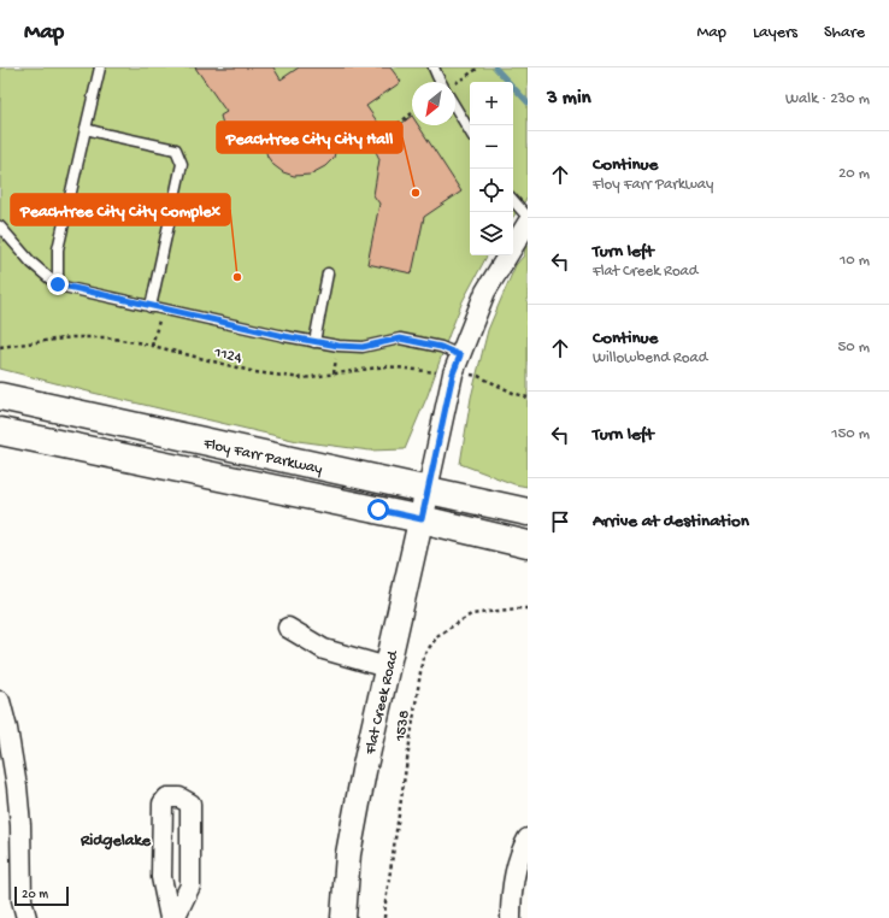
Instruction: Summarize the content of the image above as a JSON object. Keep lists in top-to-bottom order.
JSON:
{
  "streets": {
    "main road": ["Floy Farr Parkway"],
    "street": ["Flat Creek Road"],
    "path": ["1124", "1538"]
  },
  "crossings": [
    ["Floy Farr Parkway", "Flat Creek Road"]
  ],
  "districts": ["Ridgelake"],
  "places": ["Peachtree City City Hall", "Peachtree City City Complex"],
  "scale_bar": "20 m",
  "north": "bottom left",
  "page": {
    "header": "Map",
    "nav": ["Map", "Layers", "Share"],
    "heading": ["3 min", "Walk · 230 m"],
    "map_buttons": ["+", "−"],
    "list": [
      ["Continue", "Floy Farr Parkway", "20 m"],
      ["Turn left", "Flat Creek Road", "10 m"],
      ["Continue", "Willowbend Road", "50 m"],
      ["Turn left", "150 m"],
      "Arrive at destination"
    ],
    "scale": "20 m"
  }
}
